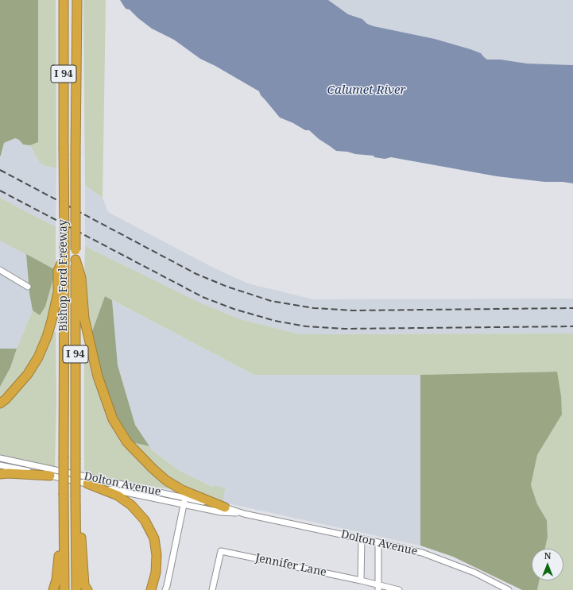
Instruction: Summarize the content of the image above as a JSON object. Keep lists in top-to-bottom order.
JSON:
{
  "streets": {
    "highway": ["I 94", "Bishop Ford Freeway"],
    "street": ["Dolton Avenue", "Jennifer Lane"]
  },
  "water": ["Calumet River"],
  "north": "top"
}
